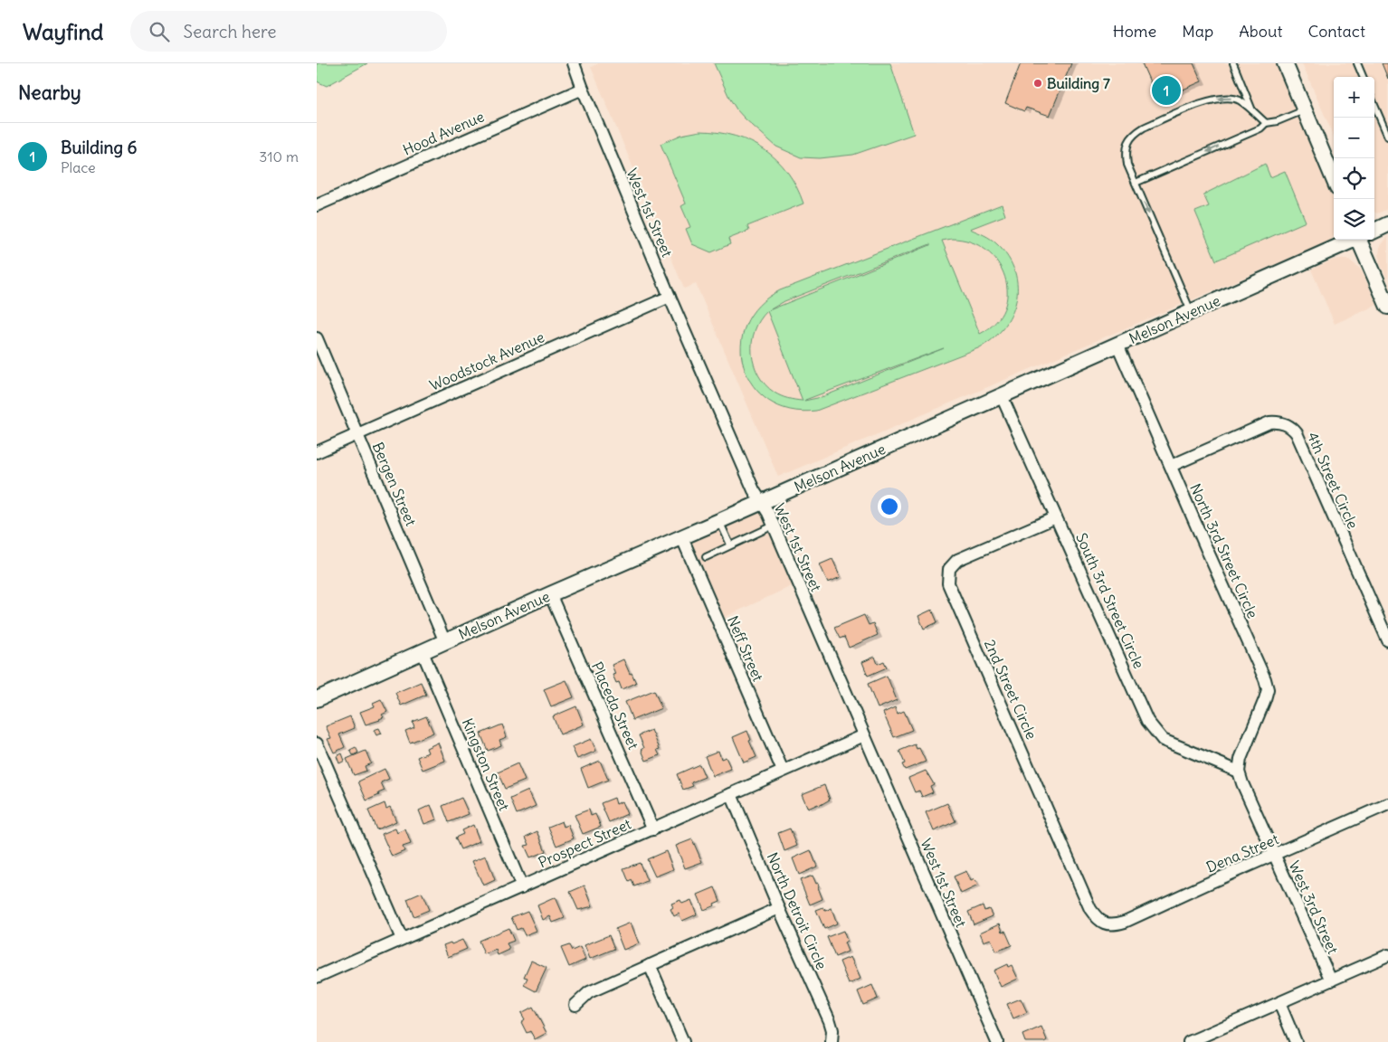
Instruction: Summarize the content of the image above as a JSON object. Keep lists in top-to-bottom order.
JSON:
{
  "streets": {
    "street": [
      "Hood Avenue",
      "West 1st Street",
      "Melson Avenue",
      "Woodstock Avenue",
      "4th Street Circle",
      "Bergen Street",
      "North 3rd Street Circle",
      "South 3rd Street Circle",
      "Neff Street",
      "2nd Street Circle",
      "Placeda Street",
      "Kingston Street",
      "Prospect Street",
      "Dena Street",
      "West 3rd Street",
      "North Detroit Circle"
    ]
  },
  "crossings": [
    ["Hood Avenue", "West 1st Street"],
    ["West 1st Street", "Melson Avenue"],
    ["West 1st Street", "Woodstock Avenue"],
    ["West 1st Street", "Prospect Street"],
    ["Melson Avenue", "Bergen Street"],
    ["Melson Avenue", "North 3rd Street Circle"],
    ["Melson Avenue", "South 3rd Street Circle"],
    ["Melson Avenue", "Neff Street"],
    ["Melson Avenue", "Placeda Street"],
    ["Melson Avenue", "Kingston Street"],
    ["Woodstock Avenue", "Bergen Street"],
    ["4th Street Circle", "North 3rd Street Circle"],
    ["North 3rd Street Circle", "South 3rd Street Circle"],
    ["North 3rd Street Circle", "West 3rd Street"],
    ["South 3rd Street Circle", "2nd Street Circle"],
    ["South 3rd Street Circle", "West 3rd Street"],
    ["Neff Street", "Prospect Street"],
    ["2nd Street Circle", "Dena Street"],
    ["Placeda Street", "Prospect Street"],
    ["Kingston Street", "Prospect Street"],
    ["Prospect Street", "North Detroit Circle"],
    ["Dena Street", "West 3rd Street"]
  ],
  "places": ["Building 7"],
  "page": {
    "header": "Wayfind",
    "search": "Search here",
    "nav": [
      "Home",
      "Map",
      "About",
      "Contact"
    ],
    "heading": "Nearby",
    "pins": "1",
    "map_buttons": ["+", "−"],
    "list": [
      {
        "mark": "1",
        "name": "Building 6",
        "note": "Place",
        "value": "310 m"
      }
    ]
  }
}
